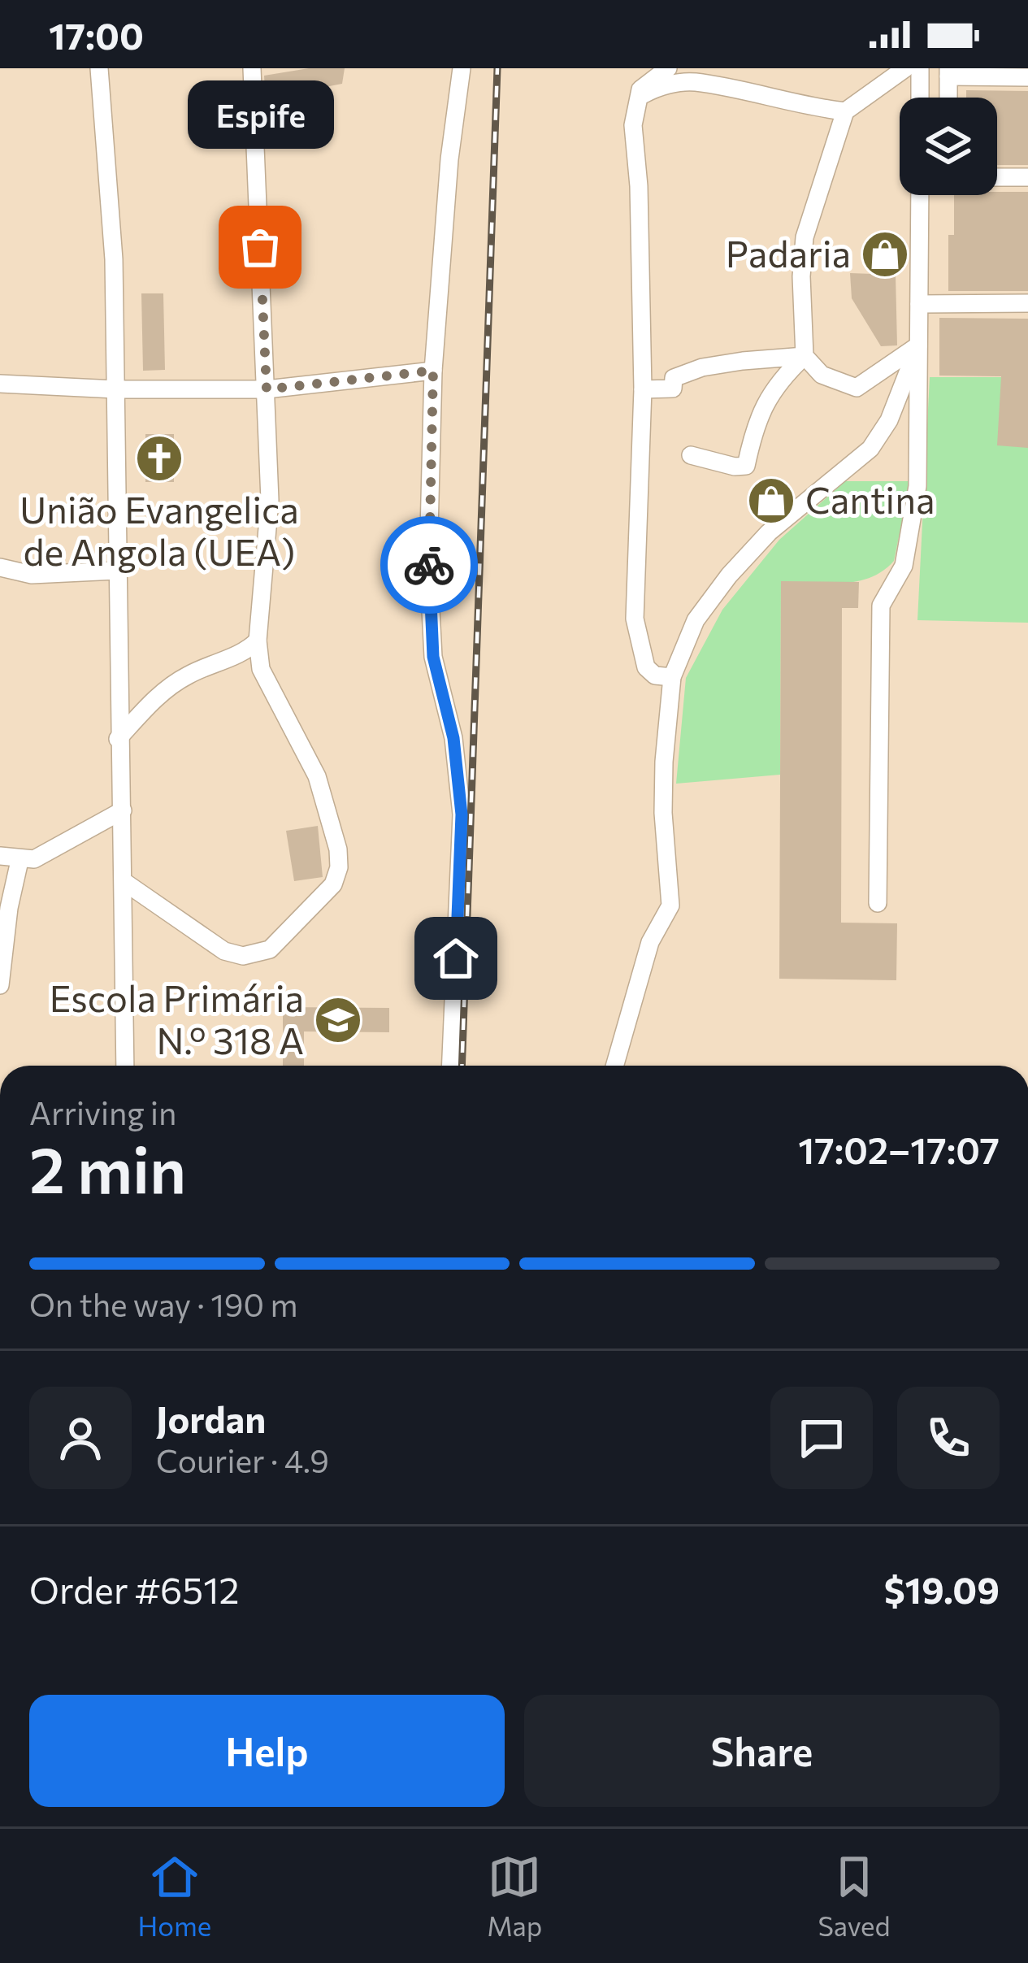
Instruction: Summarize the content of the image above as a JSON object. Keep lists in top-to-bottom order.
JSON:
{
  "places": {
    "other": ["Espife"],
    "shop": ["Padaria", "Cantina"],
    "church": ["União Evangelica de Angola (UEA)"],
    "school or university": ["Escola Primária N.º 318 A"]
  },
  "page": {
    "status": "17:00",
    "bubble": "Espife",
    "heading": ["2 min", "Arriving in", "17:02–17:07"],
    "panel": [
      "Jordan",
      "Courier · 4.9",
      "Order #6512",
      "$19.09"
    ],
    "bar": "On the way · 190 m",
    "buttons": ["Help", "Share"],
    "tabs": ["Home", "Map", "Saved"]
  }
}
